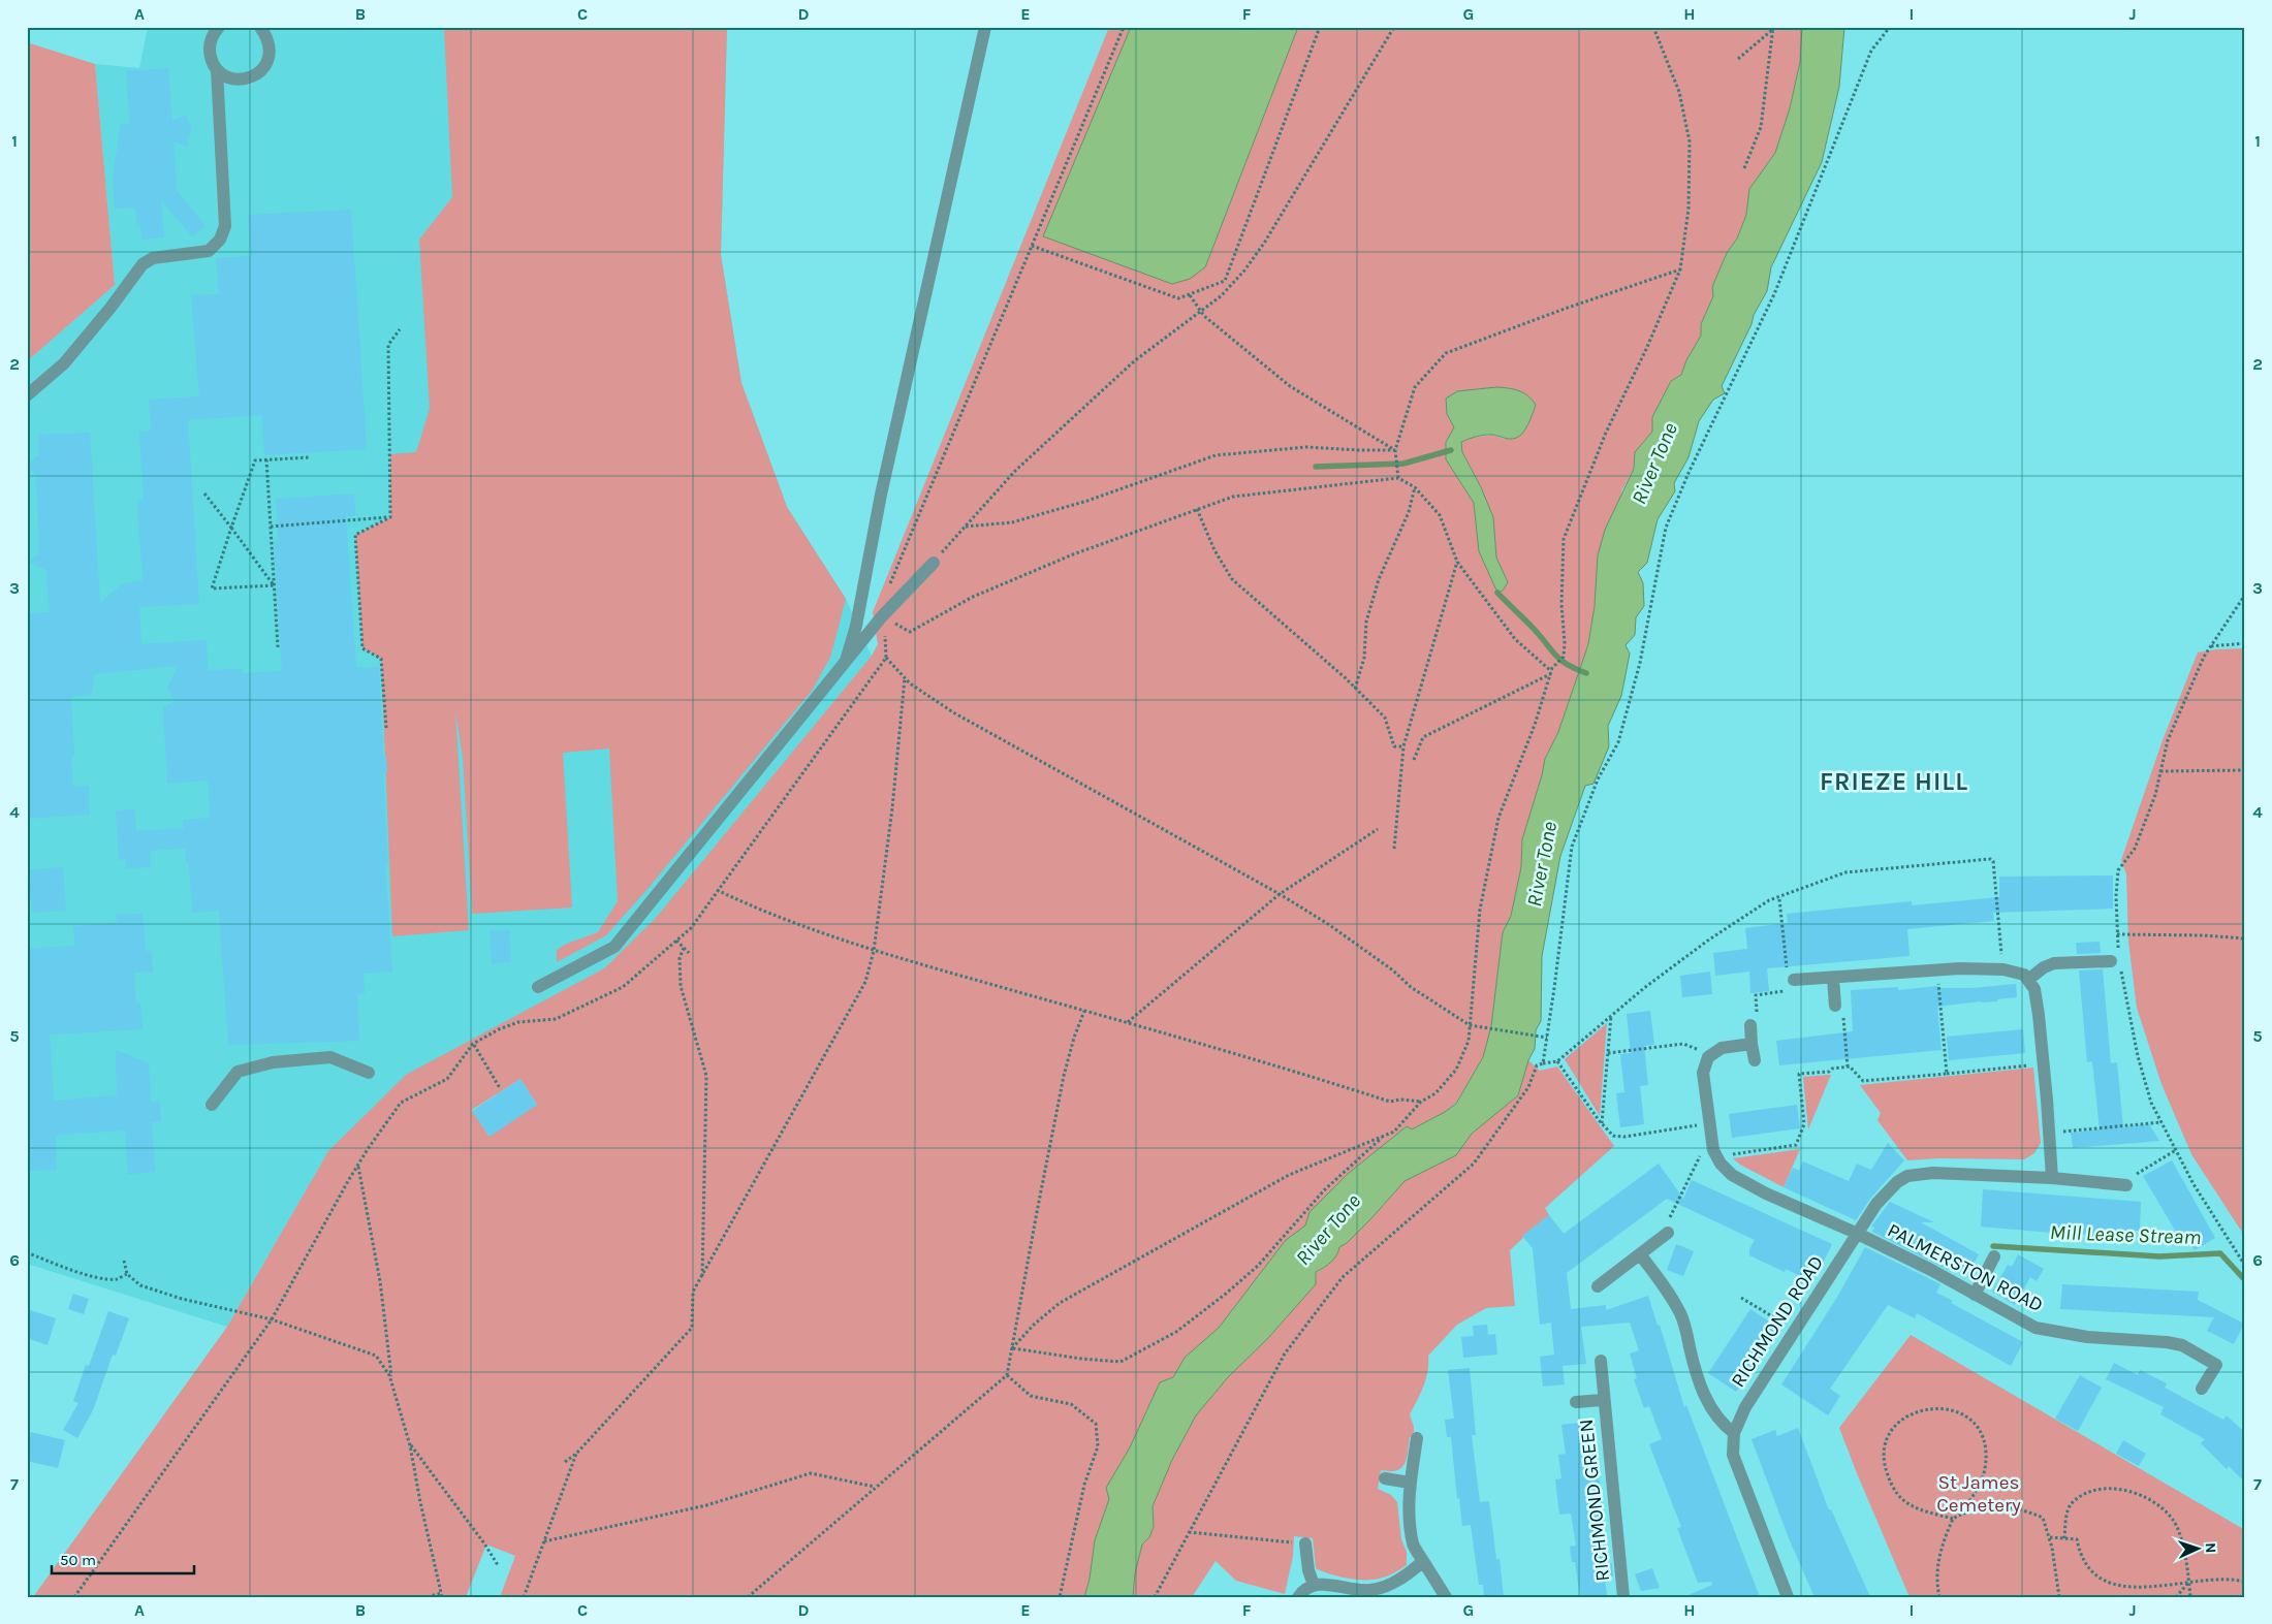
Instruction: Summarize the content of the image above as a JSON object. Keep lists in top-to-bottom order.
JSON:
{
  "streets": {
    "street": ["PALMERSTON ROAD", "RICHMOND ROAD", "RICHMOND GREEN"]
  },
  "crossings": [
    ["PALMERSTON ROAD", "RICHMOND ROAD"]
  ],
  "districts": ["FRIEZE HILL"],
  "water": ["River Tone", "Mill Lease Stream"],
  "parks": ["St James Cemetery"],
  "scale_bar": "50 m",
  "north": "right",
  "grid": {
    "columns": [
      "A",
      "B",
      "C",
      "D",
      "E",
      "F",
      "G",
      "H",
      "I",
      "J"
    ],
    "rows": [
      "1",
      "2",
      "3",
      "4",
      "5",
      "6",
      "7"
    ]
  }
}
